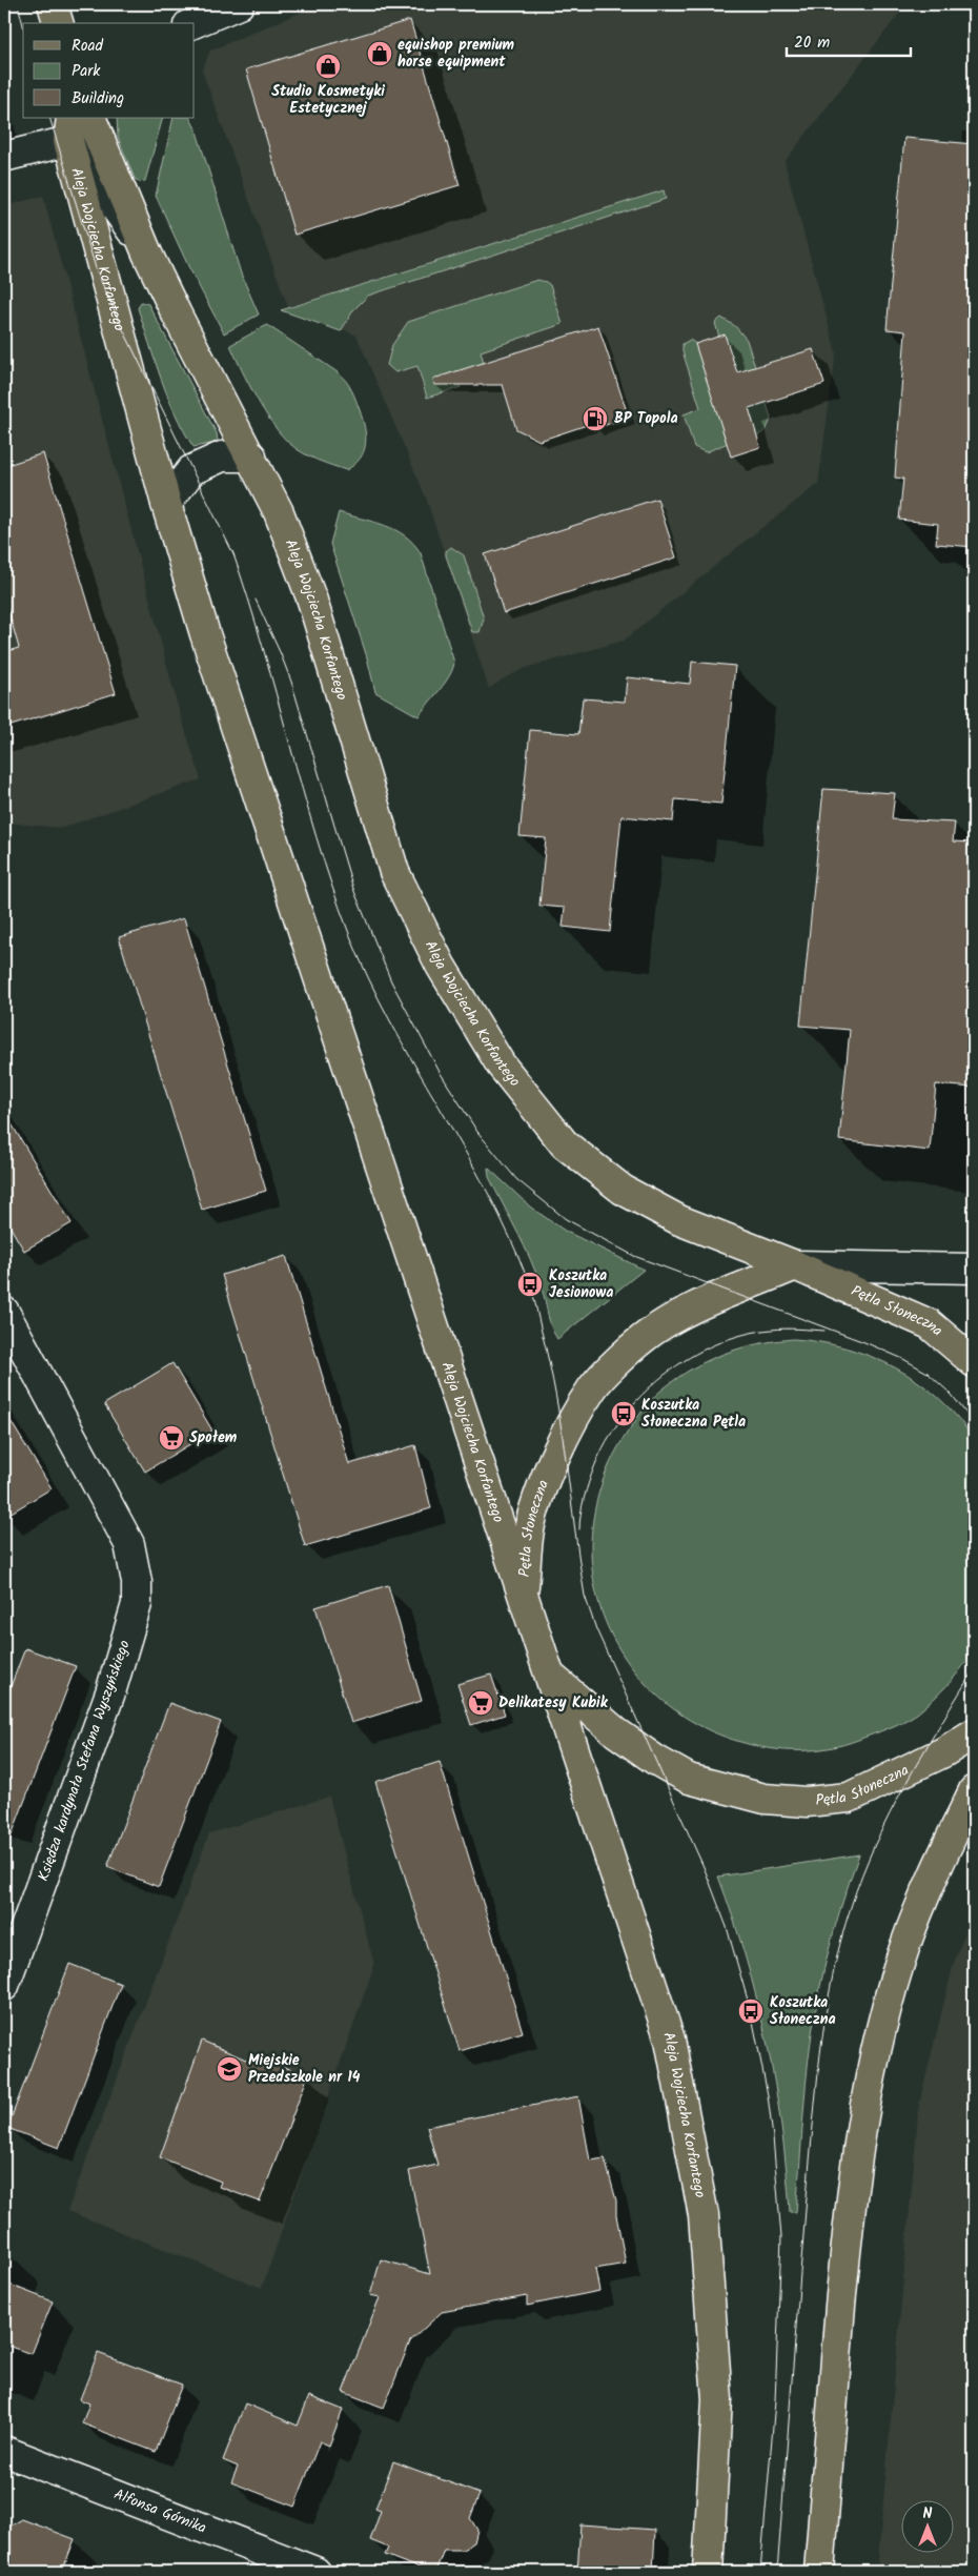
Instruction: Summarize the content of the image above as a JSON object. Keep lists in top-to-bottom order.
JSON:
{
  "streets": {
    "main road": ["Aleja Wojciecha Korfantego", "Pętla Słoneczna"],
    "street": ["Księdza kardynała Stefana Wyszyńskiego", "Alfonsa Górnika"]
  },
  "crossings": [
    ["Aleja Wojciecha Korfantego", "Pętla Słoneczna"]
  ],
  "places": {
    "shop": ["equishop premium horse equipment", "Studio Kosmetyki Estetycznej"],
    "fuel station": ["BP Topola"],
    "bus stop": ["Koszutka Jesionowa", "Koszutka Słoneczna Pętla", "Koszutka Słoneczna"],
    "supermarket": ["Społem", "Delikatesy Kubik"],
    "school or university": ["Miejskie Przedszkole nr 14"]
  },
  "legend": ["Road", "Park", "Building"],
  "scale_bar": "20 m",
  "north": "top"
}
